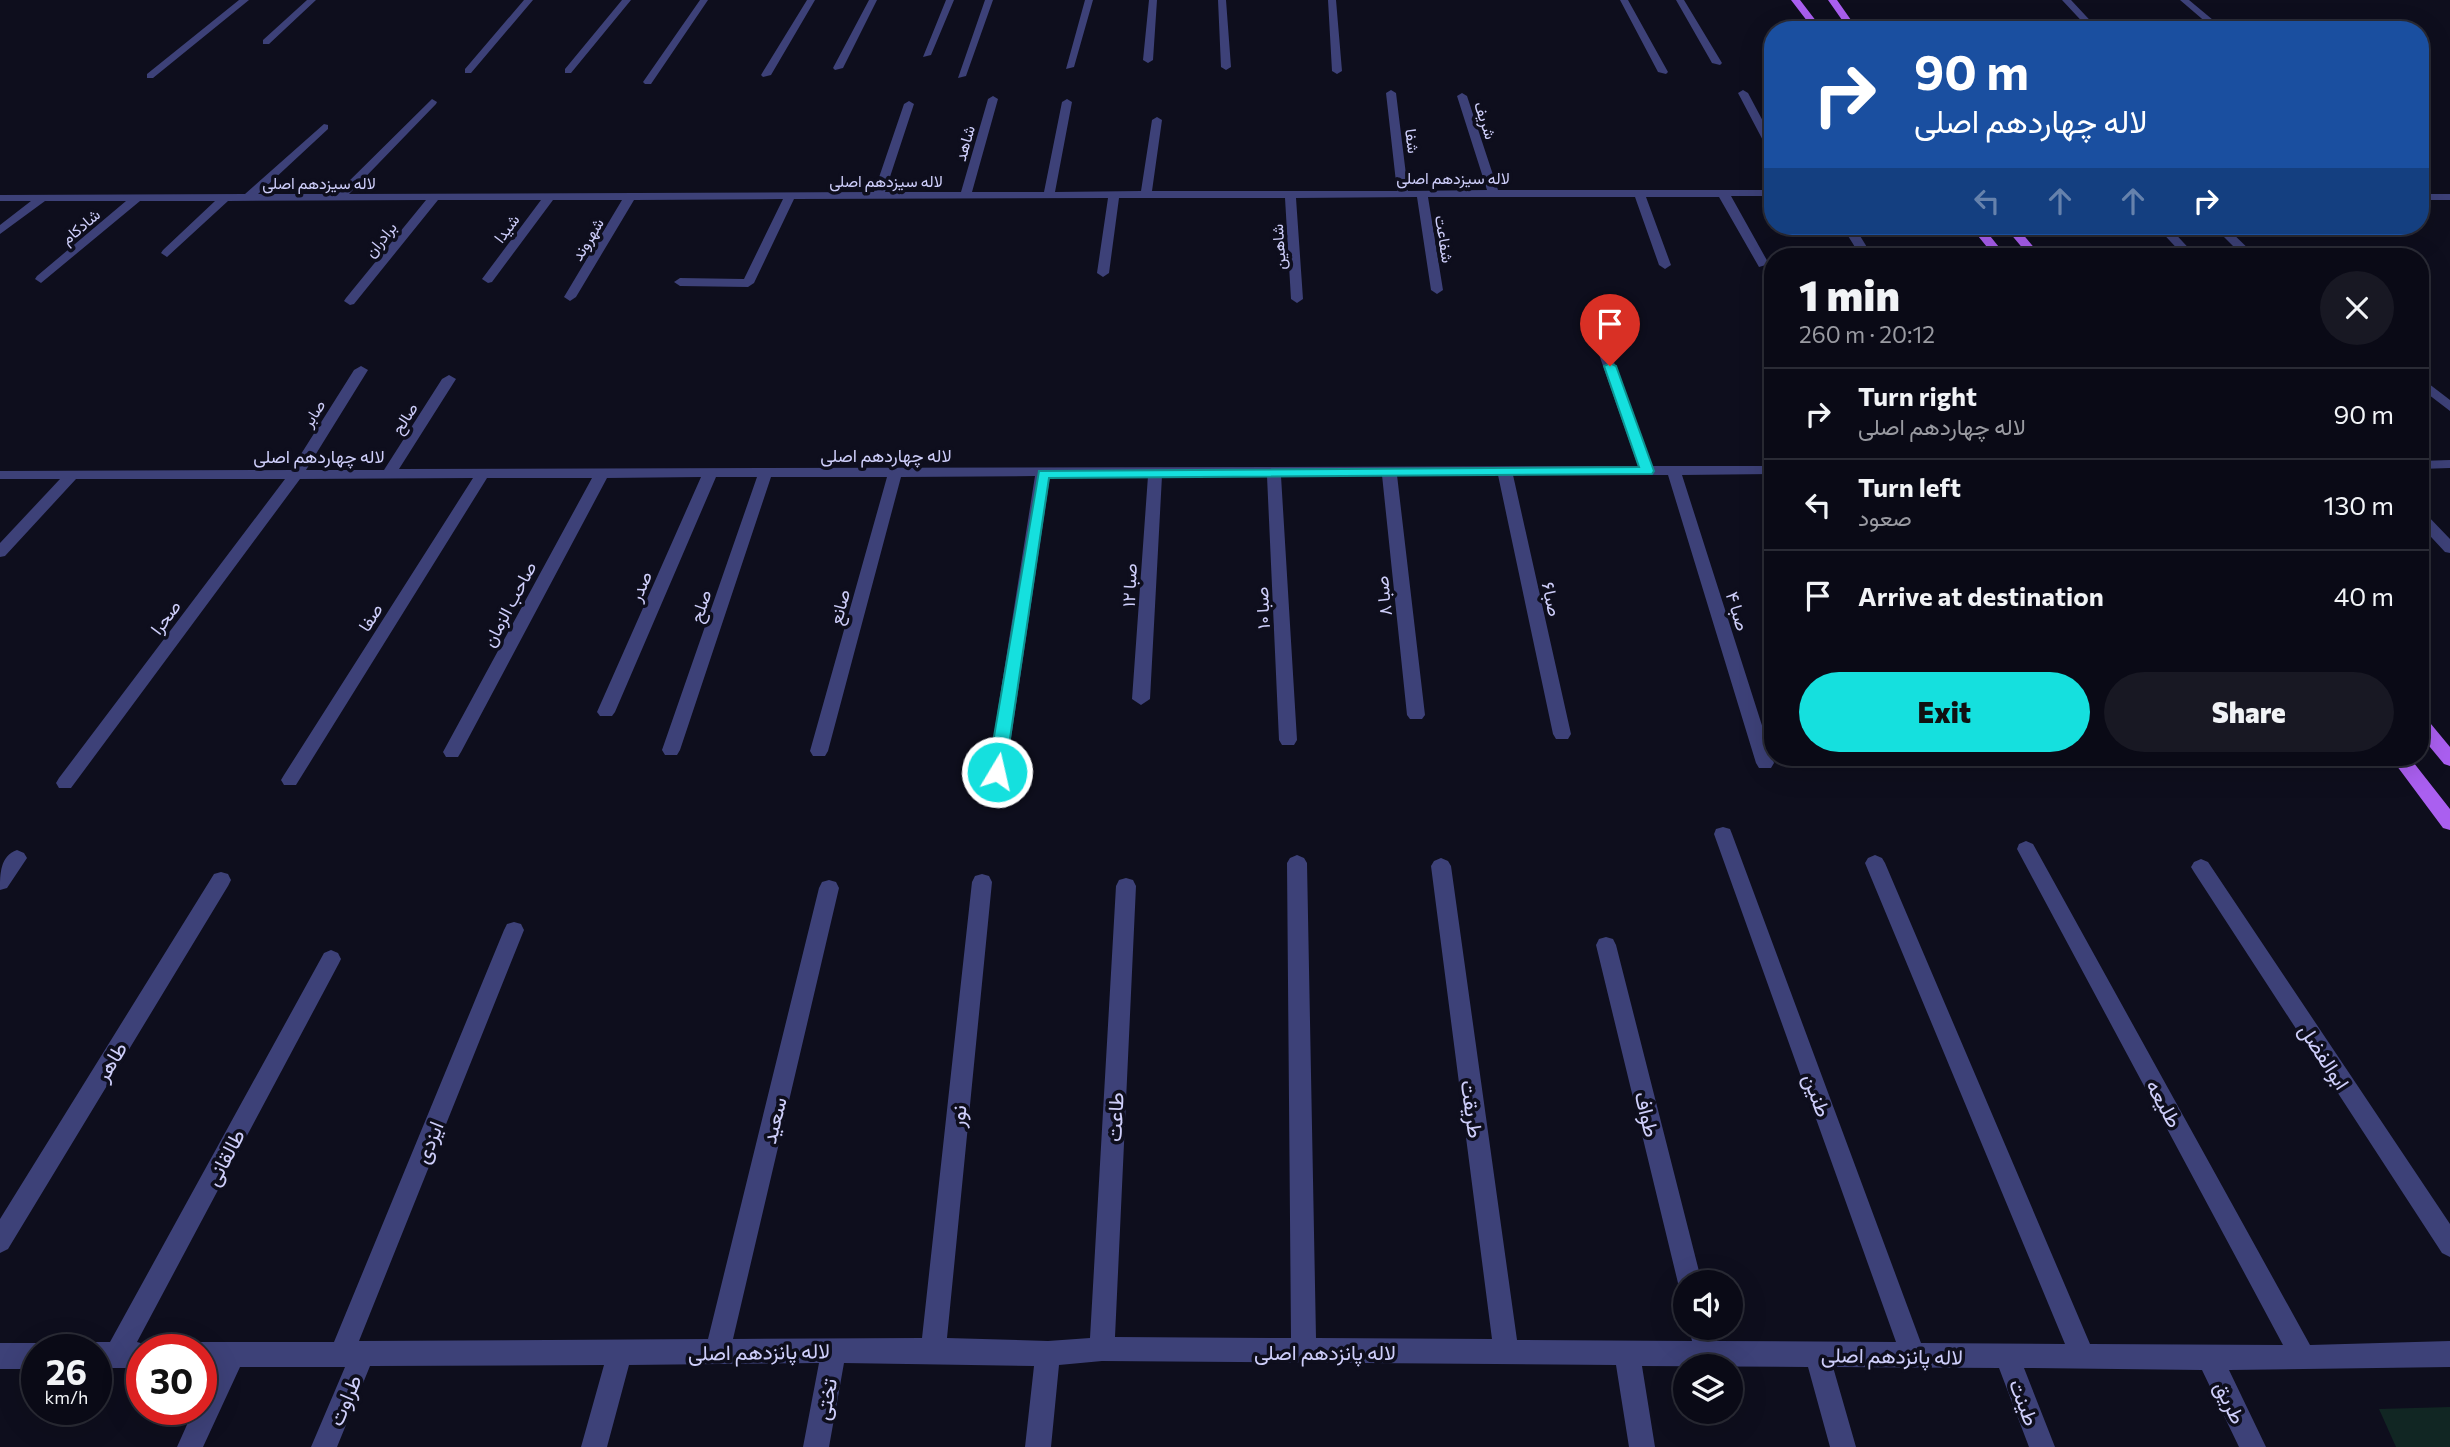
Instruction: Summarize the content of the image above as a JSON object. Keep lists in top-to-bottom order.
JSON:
{
  "streets": {
    "street": [
      "شریف",
      "شفا",
      "شاهد",
      "لاله سیزدهم اصلی",
      "شادکام",
      "شیدا",
      "برادران",
      "شهروند",
      "شفاعت",
      "شاهین",
      "صابر",
      "صالح",
      "لاله چهاردهم اصلی",
      "صبا ۱۲",
      "صدر",
      "صبا ۸",
      "صبا۶",
      "صاحب الزمان",
      "صلح",
      "صانع",
      "صبا ۱۰",
      "صبا ۴",
      "صحرا",
      "صفا",
      "ابوالفضل",
      "طاهر",
      "طنین",
      "طلیعه",
      "طریقت",
      "طواف",
      "نور",
      "طاعت",
      "سعید",
      "ایزدی",
      "طالقانی",
      "لاله پانزدهم اصلی",
      "تختی",
      "طراوت",
      "طینت",
      "طریق"
    ]
  },
  "crossings": [
    ["شریف", "لاله سیزدهم اصلی"],
    ["شفا", "لاله سیزدهم اصلی"],
    ["شاهد", "لاله سیزدهم اصلی"],
    ["لاله سیزدهم اصلی", "شادکام"],
    ["لاله سیزدهم اصلی", "شیدا"],
    ["لاله سیزدهم اصلی", "برادران"],
    ["لاله سیزدهم اصلی", "شهروند"],
    ["لاله سیزدهم اصلی", "شفاعت"],
    ["لاله سیزدهم اصلی", "شاهین"],
    ["صابر", "لاله چهاردهم اصلی"],
    ["صابر", "صحرا"],
    ["صالح", "لاله چهاردهم اصلی"],
    ["لاله چهاردهم اصلی", "صبا ۱۲"],
    ["لاله چهاردهم اصلی", "صدر"],
    ["لاله چهاردهم اصلی", "صبا ۸"],
    ["لاله چهاردهم اصلی", "صبا۶"],
    ["لاله چهاردهم اصلی", "صاحب الزمان"],
    ["لاله چهاردهم اصلی", "صلح"],
    ["لاله چهاردهم اصلی", "صانع"],
    ["لاله چهاردهم اصلی", "صبا ۱۰"],
    ["لاله چهاردهم اصلی", "صبا ۴"],
    ["لاله چهاردهم اصلی", "صحرا"],
    ["لاله چهاردهم اصلی", "صفا"],
    ["طنین", "لاله پانزدهم اصلی"],
    ["طلیعه", "لاله پانزدهم اصلی"],
    ["طریقت", "لاله پانزدهم اصلی"],
    ["نور", "لاله پانزدهم اصلی"],
    ["طاعت", "لاله پانزدهم اصلی"],
    ["سعید", "لاله پانزدهم اصلی"],
    ["ایزدی", "لاله پانزدهم اصلی"],
    ["ایزدی", "طراوت"],
    ["لاله پانزدهم اصلی", "تختی"],
    ["لاله پانزدهم اصلی", "طراوت"],
    ["لاله پانزدهم اصلی", "طینت"],
    ["لاله پانزدهم اصلی", "طریق"]
  ],
  "page": {
    "turn": ["90 m", "لاله چهاردهم اصلی"],
    "heading": ["1 min", "260 m · 20:12"],
    "list": [
      {
        "name": "Turn right",
        "note": "لاله چهاردهم اصلی",
        "value": "90 m"
      },
      {
        "name": "Turn left",
        "note": "صعود",
        "value": "130 m"
      },
      {
        "name": "Arrive at destination",
        "value": "40 m"
      }
    ],
    "buttons": ["Exit", "Share"],
    "speed": "26 km/h",
    "limit": "30"
  }
}
